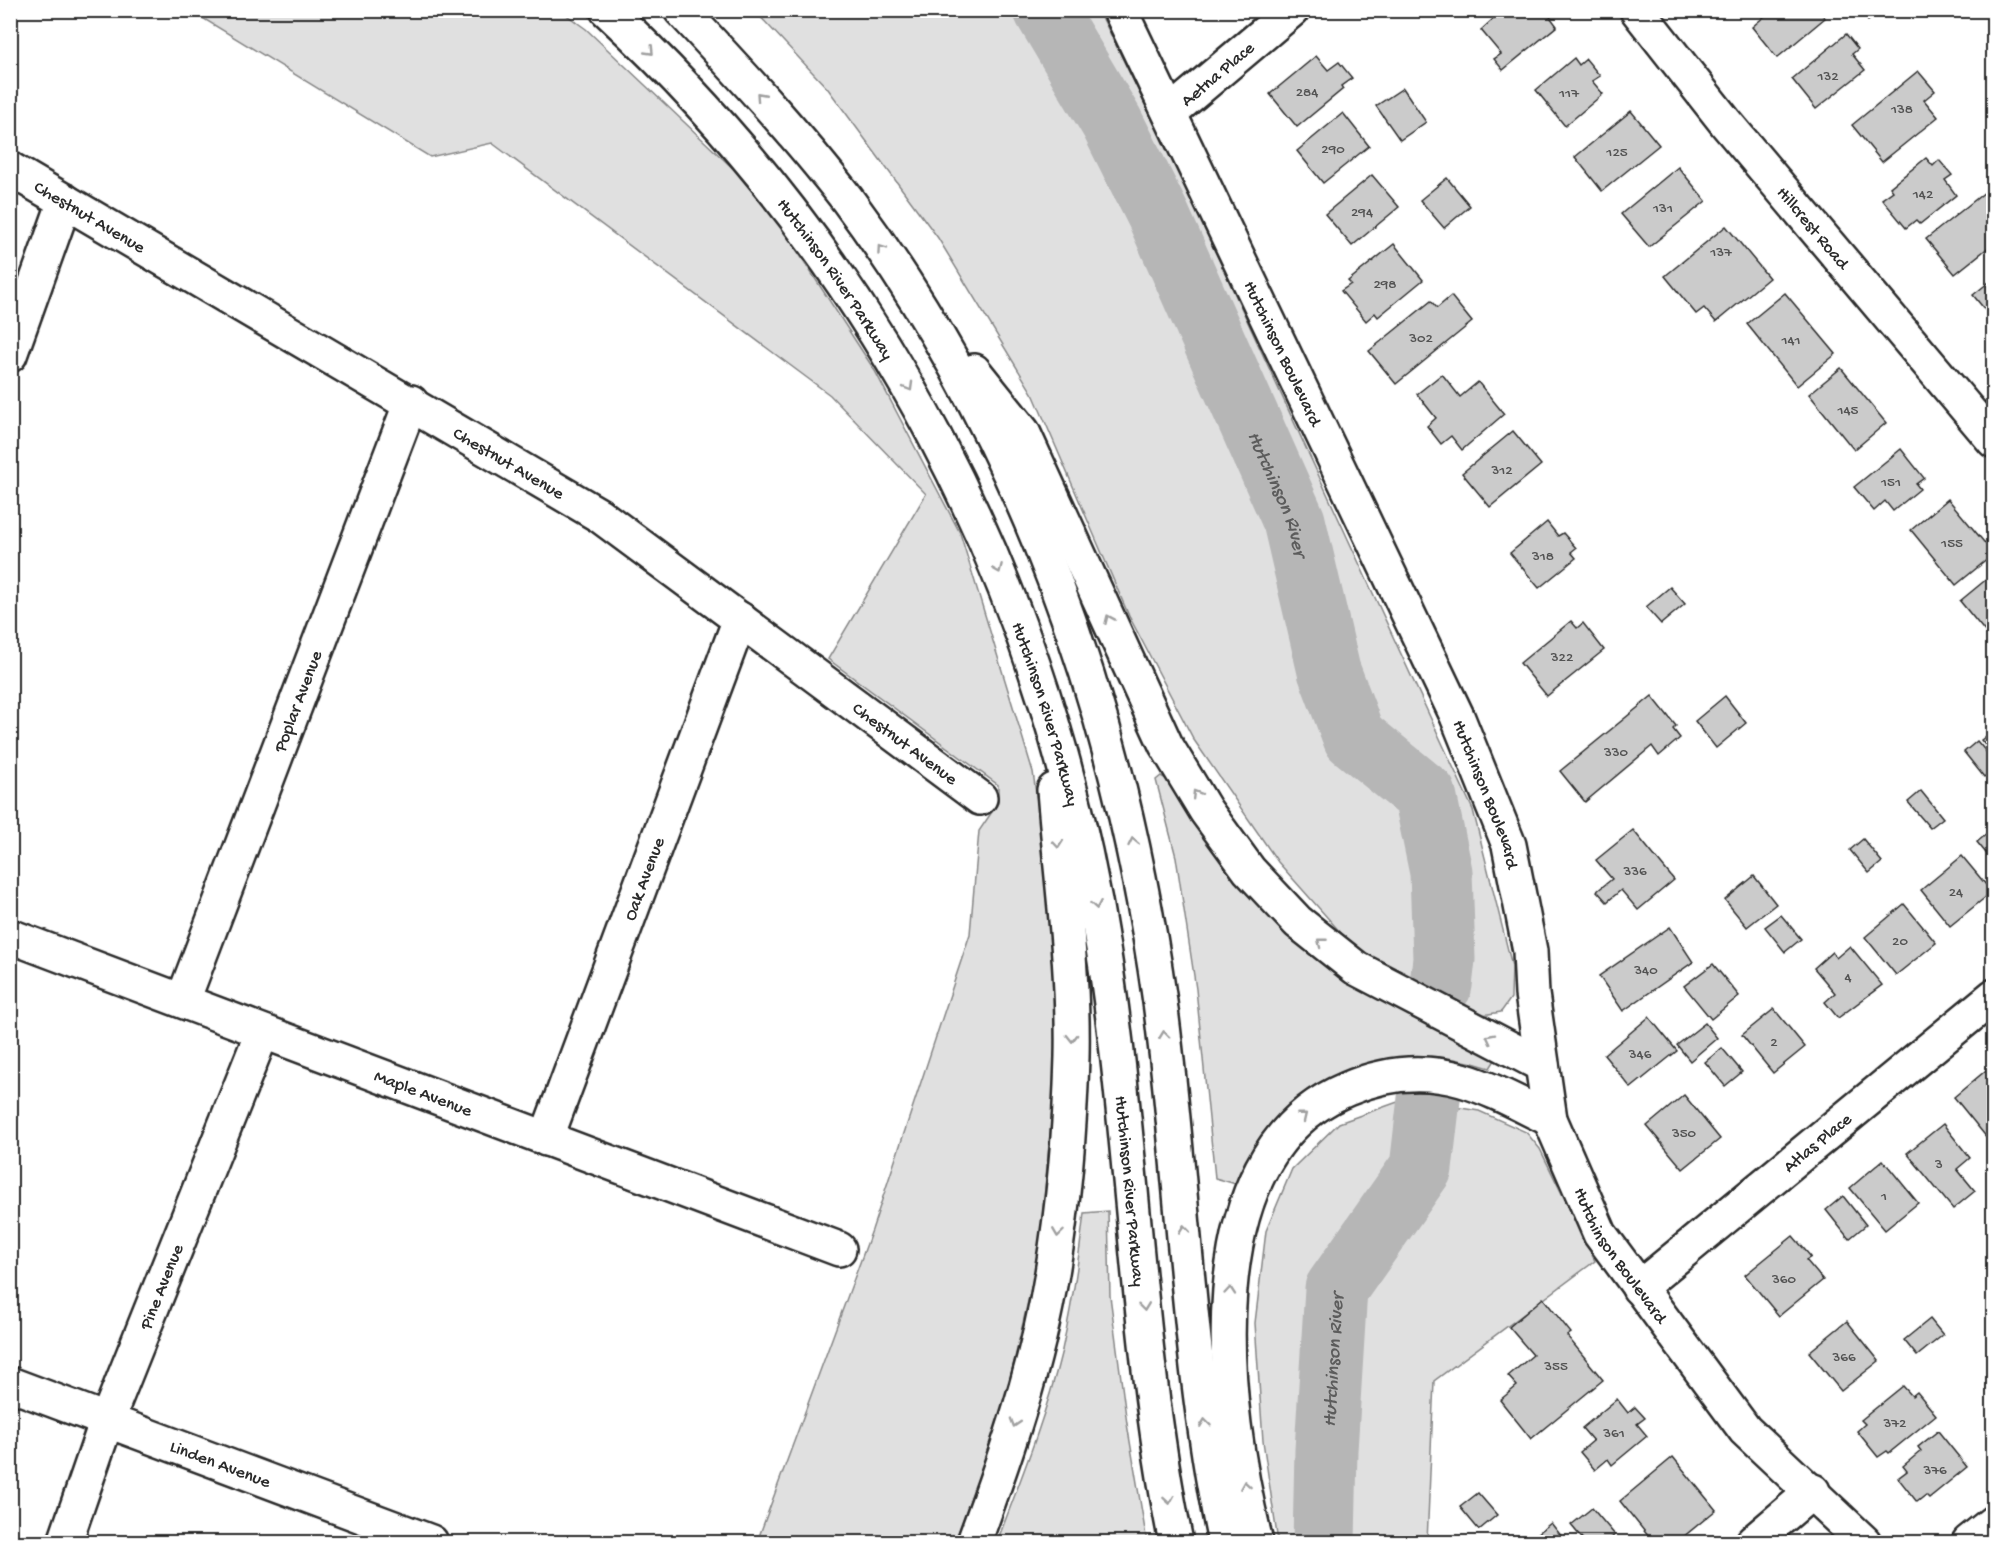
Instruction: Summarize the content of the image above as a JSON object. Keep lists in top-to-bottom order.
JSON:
{
  "streets": {
    "main road": [
      "Aetna Place",
      "Chestnut Avenue",
      "Hillcrest Road",
      "Hutchinson River Parkway",
      "Hutchinson Boulevard",
      "Poplar Avenue",
      "Oak Avenue",
      "Maple Avenue",
      "Atlas Place",
      "Pine Avenue",
      "Linden Avenue"
    ]
  },
  "crossings": [
    ["Aetna Place", "Hutchinson Boulevard"],
    ["Chestnut Avenue", "Poplar Avenue"],
    ["Chestnut Avenue", "Oak Avenue"],
    ["Hutchinson Boulevard", "Atlas Place"],
    ["Poplar Avenue", "Maple Avenue"],
    ["Oak Avenue", "Maple Avenue"],
    ["Maple Avenue", "Pine Avenue"],
    ["Pine Avenue", "Linden Avenue"]
  ],
  "water": ["Hutchinson River"],
  "house_numbers": [
    "132",
    "284",
    "117",
    "138",
    "290",
    "125",
    "142",
    "131",
    "294",
    "137",
    "298",
    "302",
    "141",
    "145",
    "312",
    "151",
    "155",
    "318",
    "322",
    "330",
    "336",
    "24",
    "20",
    "340",
    "4",
    "2",
    "346",
    "350",
    "3",
    "1",
    "360",
    "366",
    "355",
    "372",
    "361",
    "376"
  ]
}
